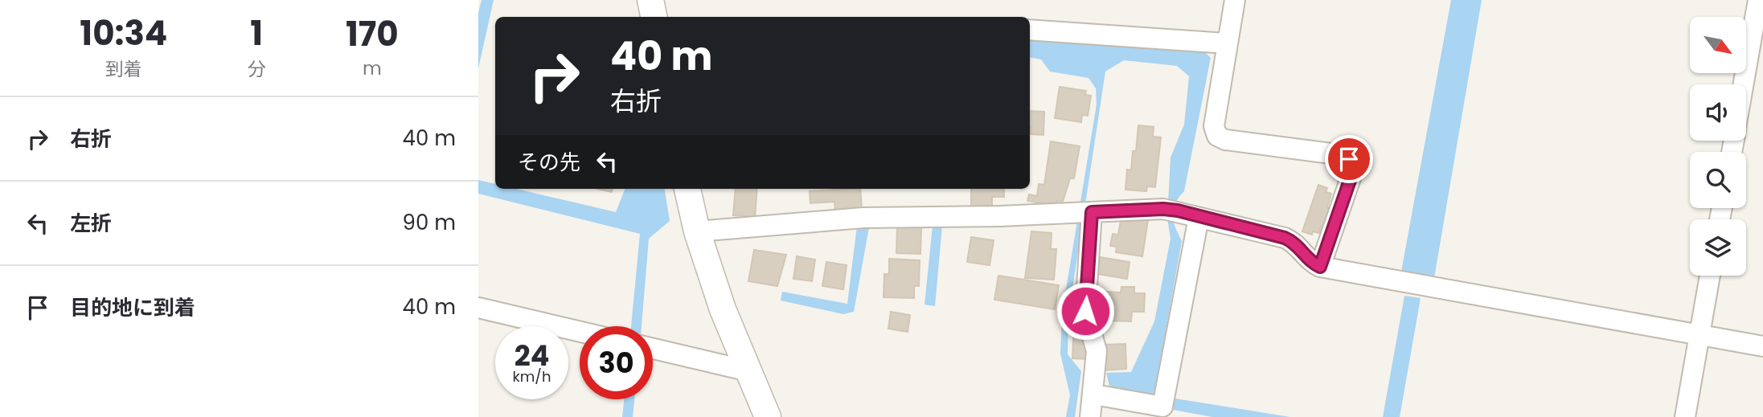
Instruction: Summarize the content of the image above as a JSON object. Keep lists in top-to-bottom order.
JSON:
{
  "north": "bottom right",
  "page": {
    "eta": [
      "10:34",
      "到着",
      "1",
      "分",
      "170",
      "m"
    ],
    "turn": ["40 m", "右折"],
    "list": [
      {
        "name": "右折",
        "value": "40 m"
      },
      {
        "name": "左折",
        "value": "90 m"
      },
      {
        "name": "目的地に到着",
        "value": "40 m"
      }
    ],
    "then": "その先",
    "speed": "24 km/h",
    "limit": "30"
  }
}
